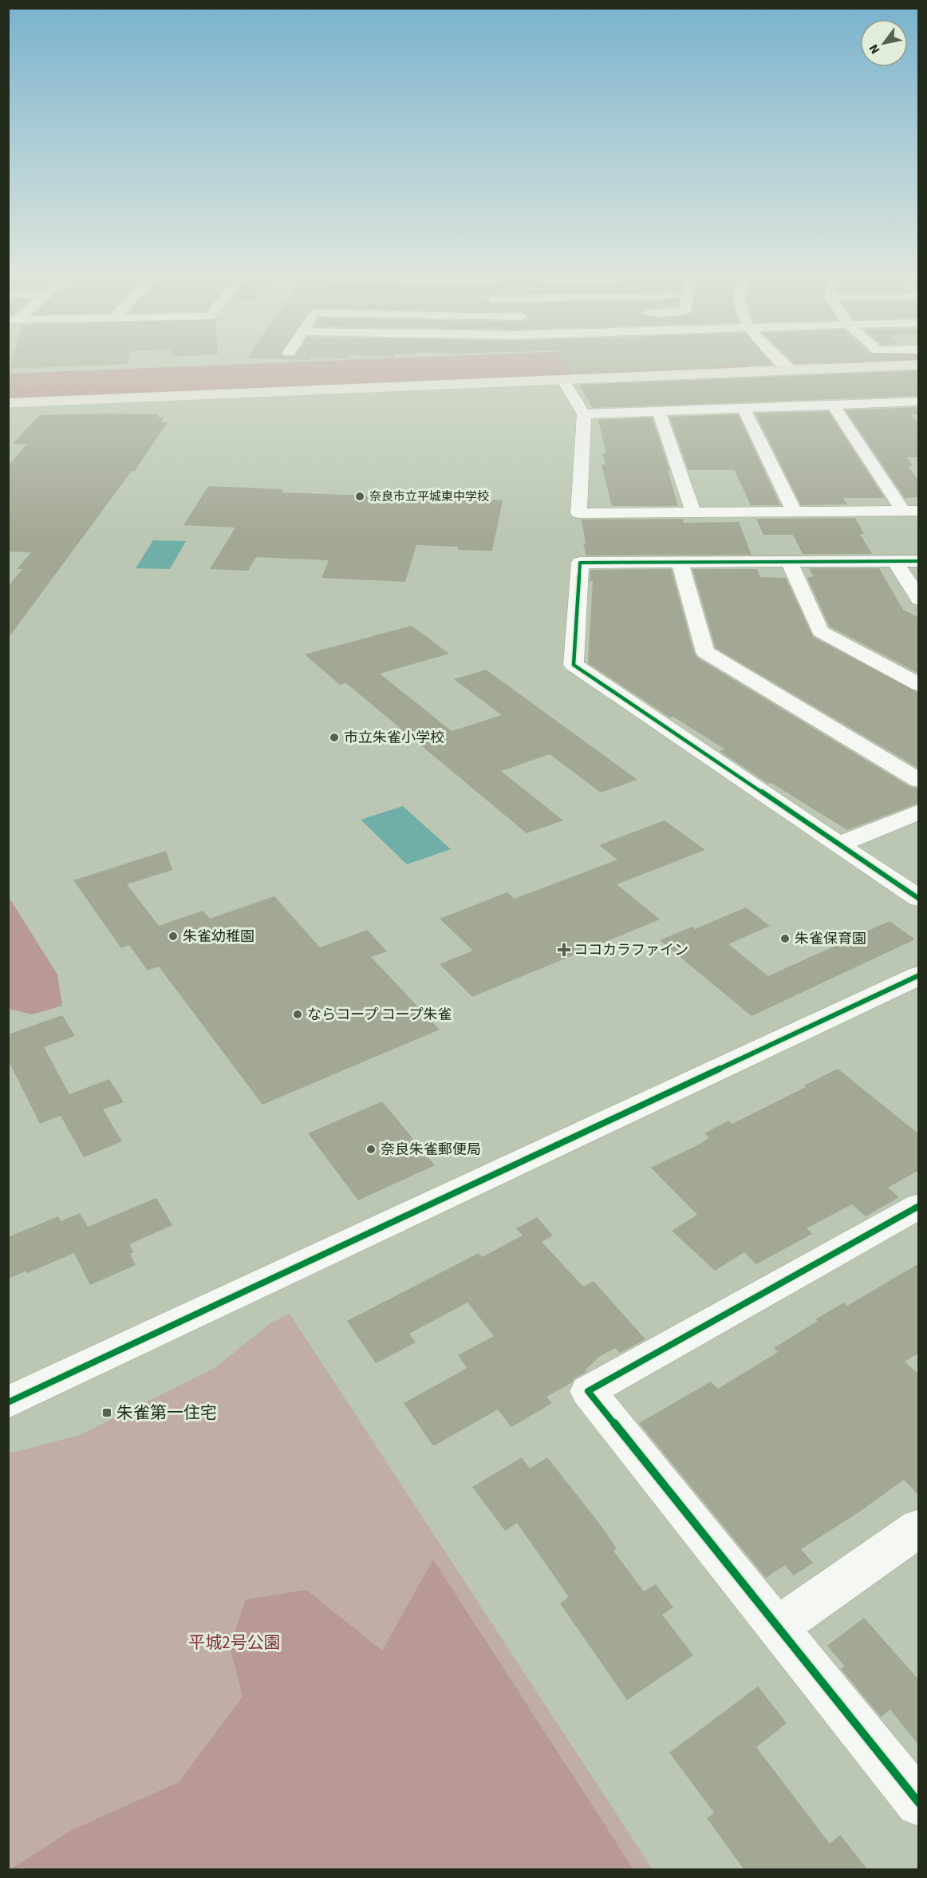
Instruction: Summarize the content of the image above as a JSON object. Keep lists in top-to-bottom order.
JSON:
{
  "parks": ["平城2号公園"],
  "places": {
    "other": [
      "奈良市立平城東中学校",
      "市立朱雀小学校",
      "朱雀幼稚園",
      "朱雀保育園",
      "ならコープ コープ朱雀",
      "奈良朱雀郵便局"
    ],
    "health": ["ココカラファイン"],
    "transit": ["朱雀第一住宅"]
  },
  "north": "bottom left"
}
